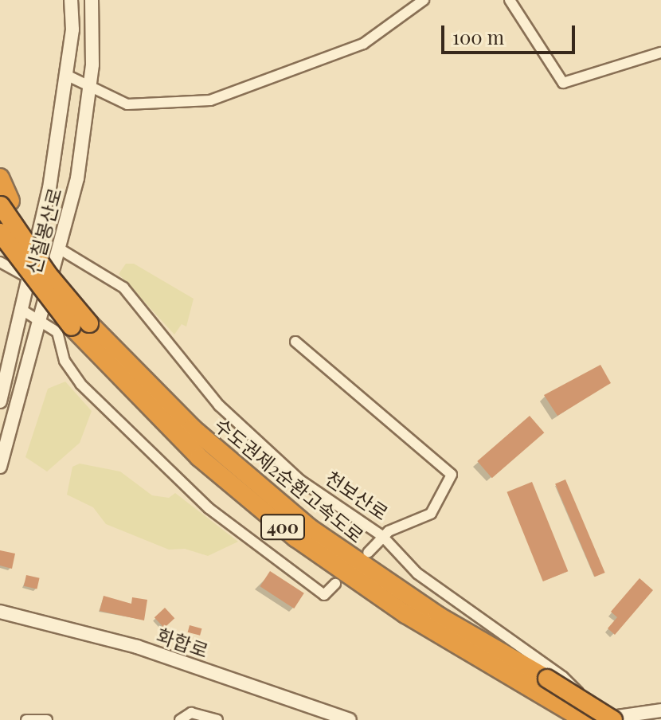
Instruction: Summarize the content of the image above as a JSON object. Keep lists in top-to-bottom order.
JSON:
{
  "streets": {
    "highway": ["수도권제2순환고속도로", "400"],
    "street": ["신칠봉산로", "천보산로", "화합로"]
  },
  "crossings": [
    ["신칠봉산로", "천보산로"],
    ["수도권제2순환고속도로", "천보산로"]
  ],
  "scale_bar": "100 m"
}
